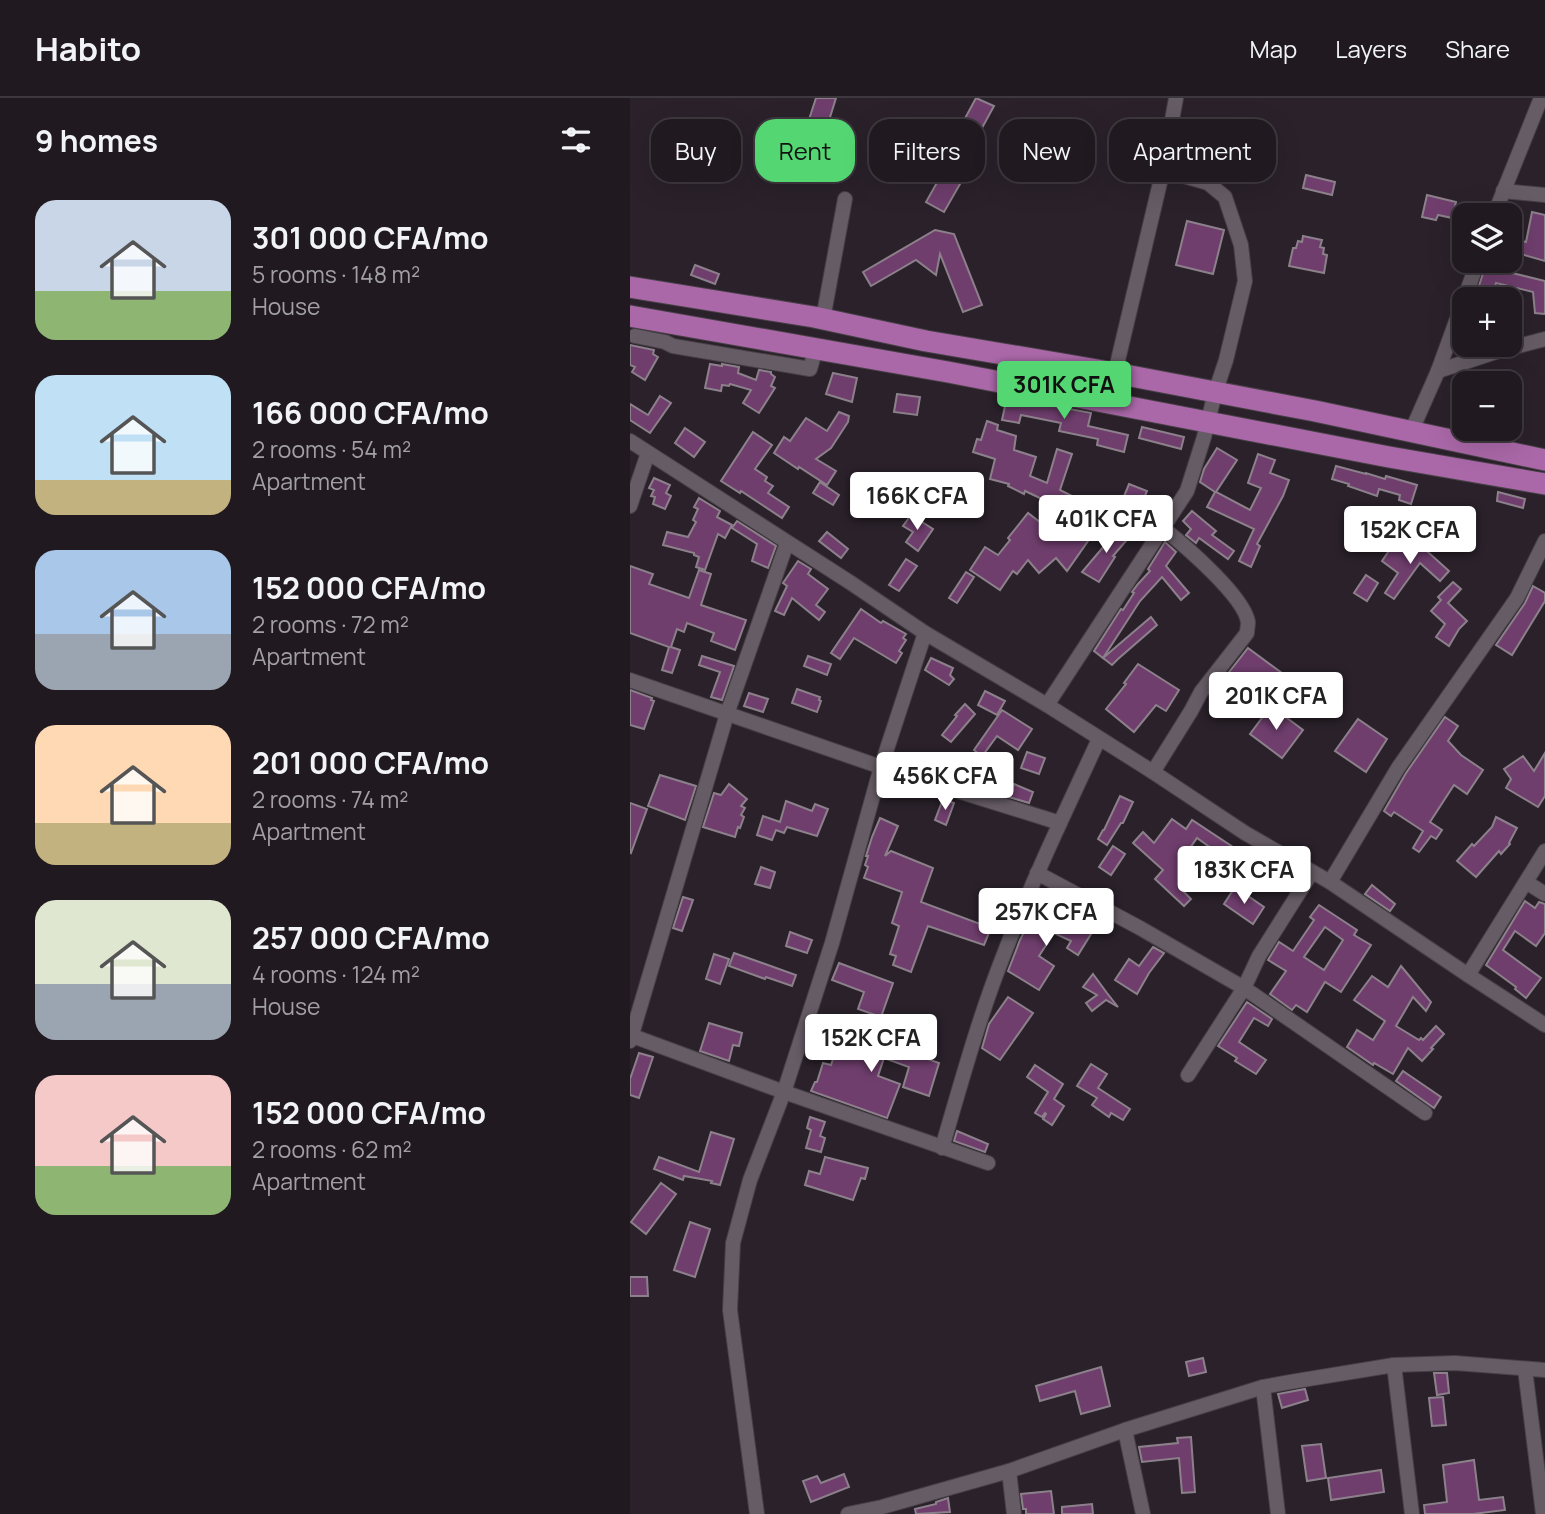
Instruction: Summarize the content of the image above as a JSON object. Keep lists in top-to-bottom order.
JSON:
{
  "page": {
    "header": "Habito",
    "nav": ["Map", "Layers", "Share"],
    "heading": "9 homes",
    "chip": [
      "Buy",
      "Rent",
      "Filters",
      "New",
      "Apartment"
    ],
    "list": [
      {
        "name": "301 000 CFA/mo",
        "note": "5 rooms · 148 m² · House"
      },
      {
        "name": "166 000 CFA/mo",
        "note": "2 rooms · 54 m² · Apartment"
      },
      {
        "name": "152 000 CFA/mo",
        "note": "2 rooms · 72 m² · Apartment"
      },
      {
        "name": "201 000 CFA/mo",
        "note": "2 rooms · 74 m² · Apartment"
      },
      {
        "name": "257 000 CFA/mo",
        "note": "4 rooms · 124 m² · House"
      },
      {
        "name": "152 000 CFA/mo",
        "note": "2 rooms · 62 m² · Apartment"
      }
    ],
    "map_buttons": ["+", "−"],
    "price": [
      "301K CFA",
      "166K CFA",
      "401K CFA",
      "152K CFA",
      "201K CFA",
      "456K CFA",
      "183K CFA",
      "257K CFA",
      "152K CFA"
    ]
  }
}
